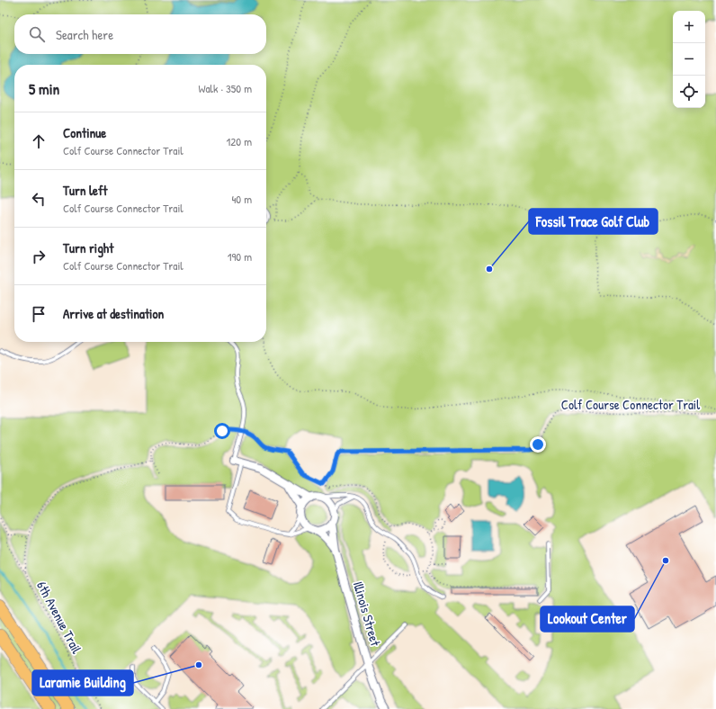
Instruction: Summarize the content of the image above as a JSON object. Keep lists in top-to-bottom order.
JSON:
{
  "streets": {
    "street": ["Illinois Street"],
    "path": ["Colf Course Connector Trail", "6th Avenue Trail"]
  },
  "places": ["Fossil Trace Golf Club", "Lookout Center", "Laramie Building"],
  "page": {
    "map_buttons": ["+", "−"],
    "search": "Search here",
    "heading": ["5 min", "Walk · 350 m"],
    "list": [
      ["Continue", "Colf Course Connector Trail", "120 m"],
      ["Turn left", "Colf Course Connector Trail", "40 m"],
      ["Turn right", "Colf Course Connector Trail", "190 m"],
      "Arrive at destination"
    ]
  }
}
